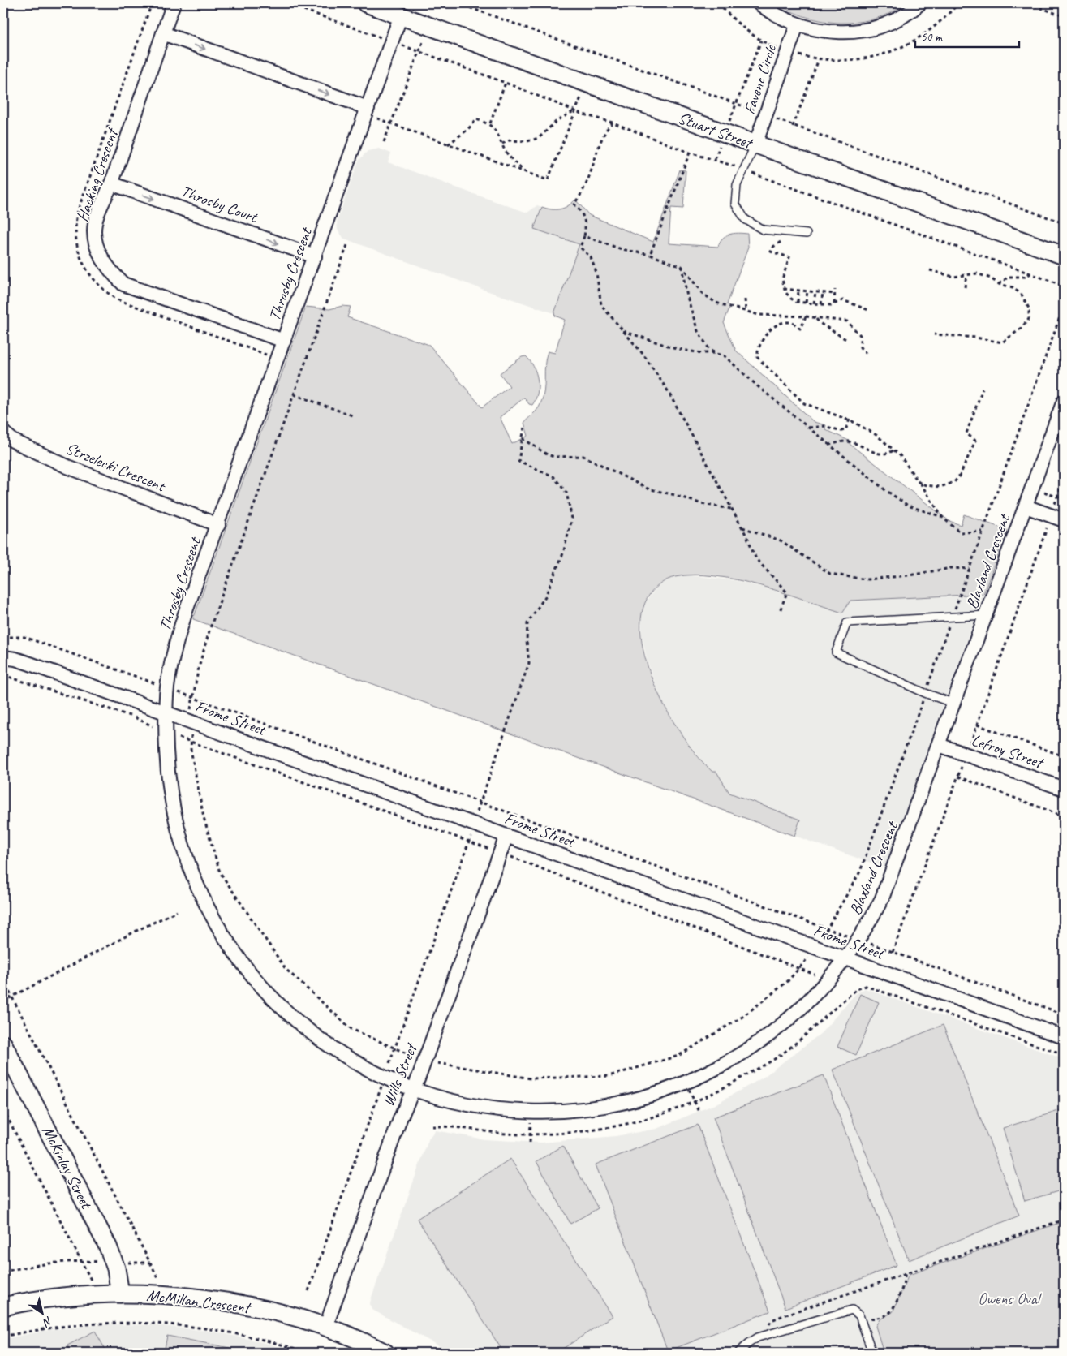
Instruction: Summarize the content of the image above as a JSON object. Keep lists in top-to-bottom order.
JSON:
{
  "streets": {
    "street": [
      "Favenc Circle",
      "Stuart Street",
      "Hacking Crescent",
      "Throsby Court",
      "Throsby Crescent",
      "Strzelecki Crescent",
      "Blaxland Crescent",
      "Frome Street",
      "Lefroy Street",
      "Wills Street",
      "McKinlay Street",
      "McMillan Crescent"
    ]
  },
  "crossings": [
    ["Favenc Circle", "Stuart Street"],
    ["Stuart Street", "Throsby Crescent"],
    ["Hacking Crescent", "Throsby Court"],
    ["Hacking Crescent", "Throsby Crescent"],
    ["Throsby Court", "Throsby Crescent"],
    ["Throsby Crescent", "Strzelecki Crescent"],
    ["Throsby Crescent", "Blaxland Crescent"],
    ["Throsby Crescent", "Frome Street"],
    ["Throsby Crescent", "Wills Street"],
    ["Blaxland Crescent", "Frome Street"],
    ["Blaxland Crescent", "Lefroy Street"],
    ["Blaxland Crescent", "Wills Street"],
    ["Frome Street", "Wills Street"],
    ["Wills Street", "McMillan Crescent"],
    ["McKinlay Street", "McMillan Crescent"]
  ],
  "one_way": ["Throsby Court"],
  "parks": ["Owens Oval"],
  "scale_bar": "50 m",
  "north": "bottom right"
}
